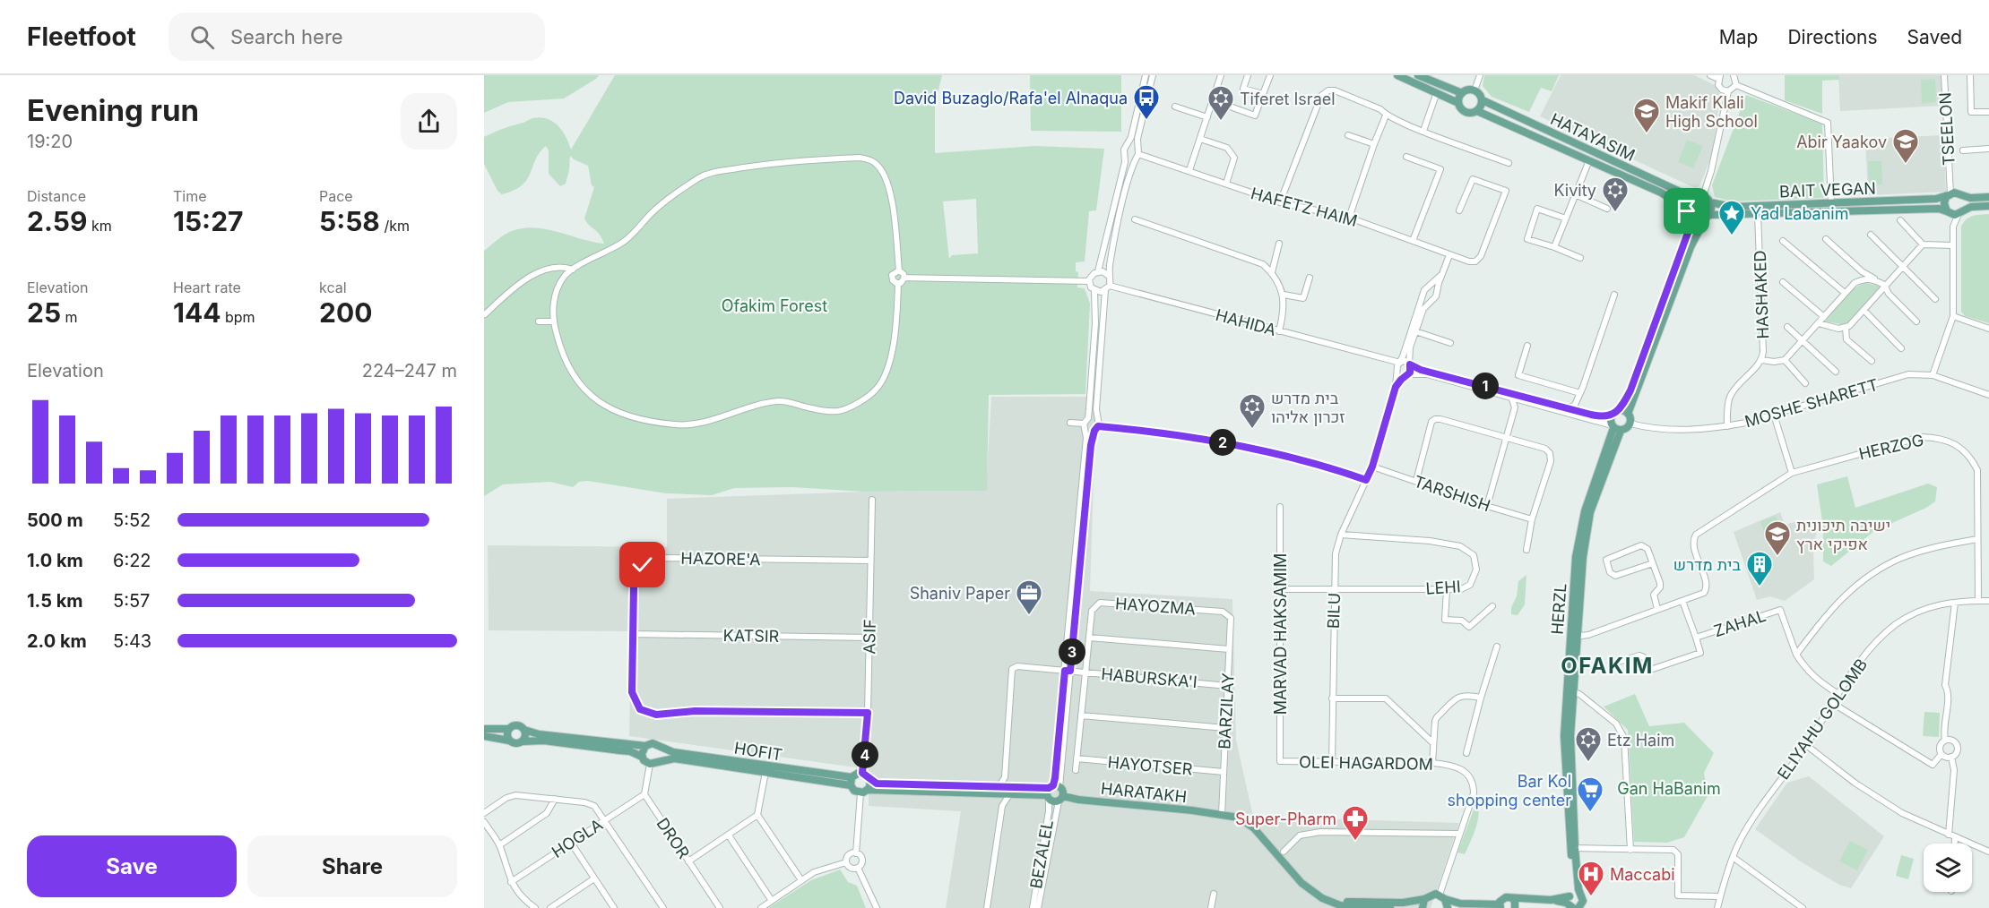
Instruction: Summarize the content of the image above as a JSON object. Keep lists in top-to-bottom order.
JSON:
{
  "streets": {
    "main road": [
      "HATAYASIM",
      "BAIT VEGAN",
      "HERZL",
      "HOFIT",
      "HARATAKH"
    ],
    "street": [
      "TSEELON",
      "HAFETZ HAIM",
      "HASHAKED",
      "HAHIDA",
      "MOSHE SHARETT",
      "HERZOG",
      "TARSHISH",
      "HAZORE'A",
      "LEHI",
      "HAYOZMA",
      "BILU",
      "ZAHAL",
      "MARVAD HAKSAMIM",
      "KATSIR",
      "ASIF",
      "HABURSKA'I",
      "BARZILAY",
      "ELIYAHU GOLOMB",
      "OLEI HAGARDOM",
      "HAYOTSER",
      "HOGLA",
      "DROR",
      "BEZALEL"
    ]
  },
  "crossings": [
    ["TSEELON", "BAIT VEGAN"],
    ["HATAYASIM", "BAIT VEGAN"],
    ["BAIT VEGAN", "HASHAKED"],
    ["HASHAKED", "MOSHE SHARETT"],
    ["HAHIDA", "BEZALEL"],
    ["MOSHE SHARETT", "HERZL"],
    ["HERZOG", "ELIYAHU GOLOMB"],
    ["TARSHISH", "BILU"],
    ["HAZORE'A", "KATSIR"],
    ["HAZORE'A", "ASIF"],
    ["LEHI", "BILU"],
    ["LEHI", "MARVAD HAKSAMIM"],
    ["HAYOZMA", "HABURSKA'I"],
    ["HAYOZMA", "BARZILAY"],
    ["HAYOZMA", "HAYOTSER"],
    ["BILU", "OLEI HAGARDOM"],
    ["MARVAD HAKSAMIM", "OLEI HAGARDOM"],
    ["KATSIR", "ASIF"],
    ["ASIF", "HOFIT"],
    ["HABURSKA'I", "BARZILAY"],
    ["HABURSKA'I", "BEZALEL"],
    ["BARZILAY", "HAYOTSER"],
    ["BARZILAY", "HARATAKH"],
    ["HARATAKH", "BEZALEL"],
    ["HOGLA", "DROR"]
  ],
  "districts": ["OFAKIM"],
  "parks": ["Ofakim Forest", "Gan HaBanim"],
  "places": {
    "bus stop": ["David Buzaglo/Rafa'el Alnaqua"],
    "synagogue": [
      "Tiferet Israel",
      "Kivity",
      "בית מדרש זכרון אליהו",
      "Etz Haim"
    ],
    "school or university": ["Makif Klali High School", "Abir Yaakov", "ישיבה תיכונית אפיקי ארץ"],
    "place": ["Yad Labanim"],
    "building": ["בית מדרש"],
    "office": ["Shaniv Paper"],
    "supermarket": ["Bar Kol shopping center"],
    "pharmacy": ["Super-Pharm"],
    "hospital": ["Maccabi"]
  },
  "page": {
    "header": "Fleetfoot",
    "search": "Search here",
    "nav": ["Map", "Directions", "Saved"],
    "heading": ["Evening run", "19:20"],
    "stats": [
      ["Distance", "2.59 km"],
      ["Time", "15:27"],
      ["Pace", "5:58 /km"],
      ["Elevation", "25 m"],
      ["Heart rate", "144 bpm"],
      ["kcal", "200"]
    ],
    "chart": ["Elevation", "224–247 m"],
    "pins": [
      "1",
      "2",
      "3",
      "4"
    ],
    "list": [
      {
        "name": "500 m",
        "note": "5:52"
      },
      {
        "name": "1.0 km",
        "note": "6:22"
      },
      {
        "name": "1.5 km",
        "note": "5:57"
      },
      {
        "name": "2.0 km",
        "note": "5:43"
      }
    ],
    "buttons": ["Save", "Share"]
  }
}
